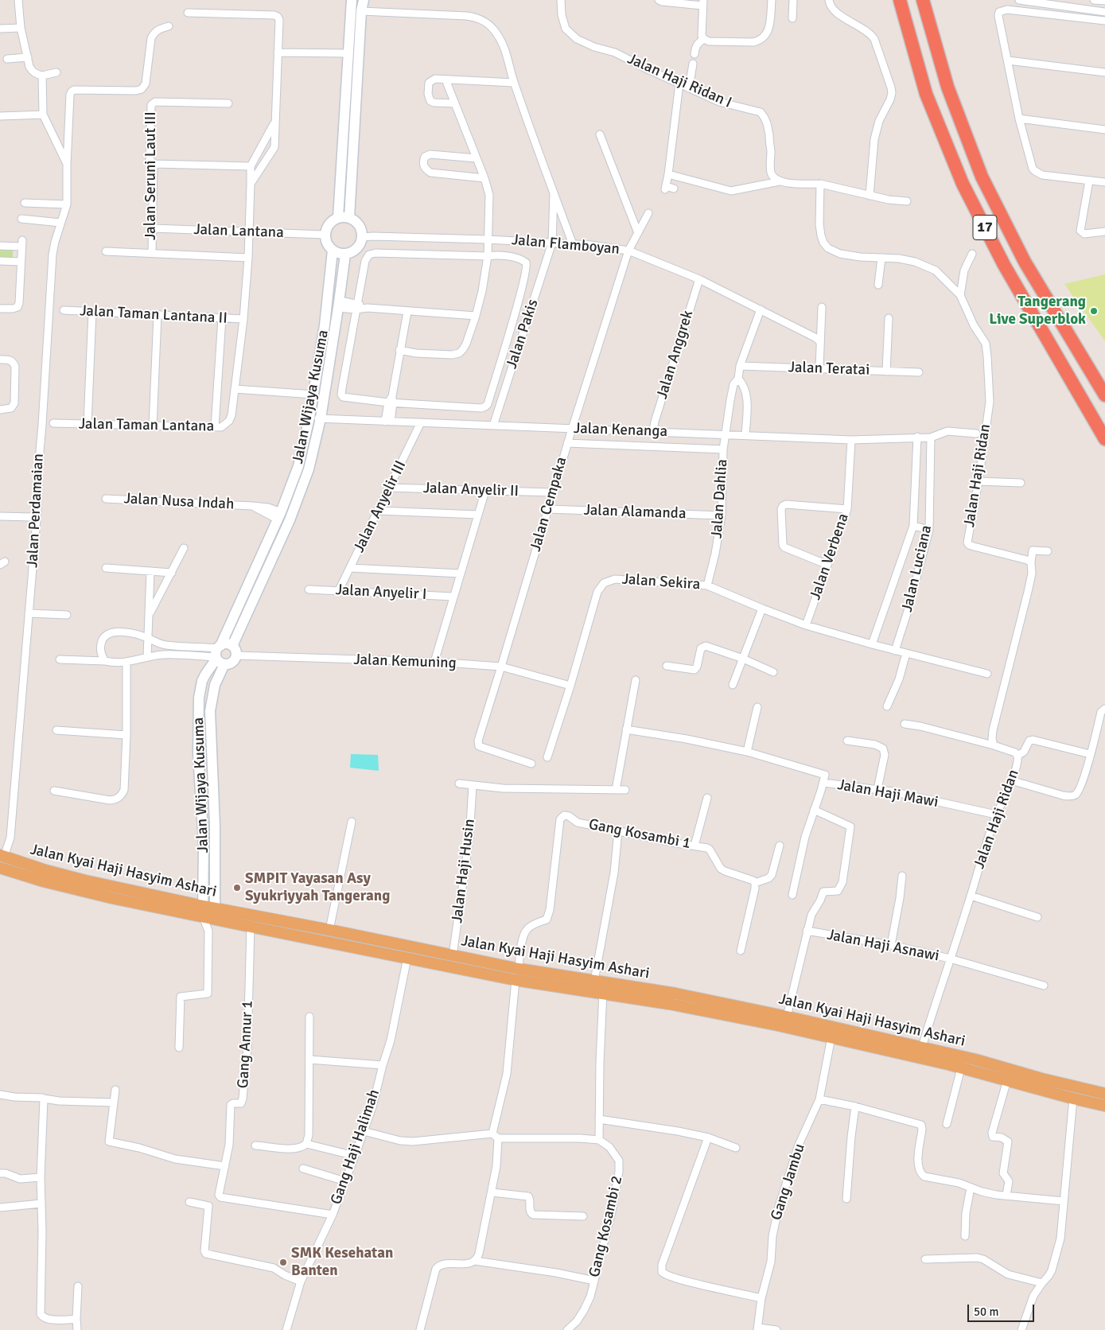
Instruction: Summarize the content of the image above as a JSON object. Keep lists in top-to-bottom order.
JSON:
{
  "streets": {
    "highway": ["17"],
    "main road": ["Jalan Kyai Haji Hasyim Ashari"],
    "street": [
      "Jalan Haji Ridan I",
      "Jalan Seruni Laut III",
      "Jalan Lantana",
      "Jalan Flamboyan",
      "Jalan Taman Lantana II",
      "Jalan Pakis",
      "Jalan Anggrek",
      "Jalan Teratai",
      "Jalan Wijaya Kusuma",
      "Jalan Taman Lantana",
      "Jalan Kenanga",
      "Jalan Haji Ridan",
      "Jalan Anyelir II",
      "Jalan Dahlia",
      "Jalan Nusa Indah",
      "Jalan Cempaka",
      "Jalan Anyelir III",
      "Jalan Perdamaian",
      "Jalan Alamanda",
      "Jalan Verbena",
      "Jalan Luciana",
      "Jalan Sekira",
      "Jalan Anyelir I",
      "Jalan Kemuning",
      "Jalan Haji Mawi",
      "Gang Kosambi 1",
      "Jalan Haji Husin",
      "Jalan Haji Asnawi",
      "Gang Annur 1",
      "Gang Haji Halimah",
      "Gang Jambu",
      "Gang Kosambi 2"
    ]
  },
  "crossings": [
    ["Jalan Seruni Laut III", "Jalan Lantana"],
    ["Jalan Lantana", "Jalan Flamboyan"],
    ["Jalan Lantana", "Jalan Wijaya Kusuma"],
    ["Jalan Lantana", "Jalan Taman Lantana"],
    ["Jalan Flamboyan", "Jalan Pakis"],
    ["Jalan Flamboyan", "Jalan Anggrek"],
    ["Jalan Flamboyan", "Jalan Wijaya Kusuma"],
    ["Jalan Flamboyan", "Jalan Dahlia"],
    ["Jalan Flamboyan", "Jalan Cempaka"],
    ["Jalan Taman Lantana II", "Jalan Taman Lantana"],
    ["Jalan Pakis", "Jalan Kenanga"],
    ["Jalan Anggrek", "Jalan Kenanga"],
    ["Jalan Teratai", "Jalan Dahlia"],
    ["Jalan Wijaya Kusuma", "Jalan Kenanga"],
    ["Jalan Wijaya Kusuma", "Jalan Nusa Indah"],
    ["Jalan Wijaya Kusuma", "Jalan Kyai Haji Hasyim Ashari"],
    ["Jalan Kenanga", "Jalan Dahlia"],
    ["Jalan Kenanga", "Jalan Cempaka"],
    ["Jalan Kenanga", "Jalan Anyelir III"],
    ["Jalan Kenanga", "Jalan Verbena"],
    ["Jalan Kenanga", "Jalan Luciana"],
    ["Jalan Haji Ridan", "Jalan Haji Mawi"],
    ["Jalan Haji Ridan", "Jalan Kyai Haji Hasyim Ashari"],
    ["Jalan Haji Ridan", "Jalan Haji Asnawi"],
    ["Jalan Anyelir II", "Jalan Cempaka"],
    ["Jalan Anyelir II", "Jalan Anyelir III"],
    ["Jalan Dahlia", "Jalan Alamanda"],
    ["Jalan Dahlia", "Jalan Sekira"],
    ["Jalan Cempaka", "Jalan Alamanda"],
    ["Jalan Cempaka", "Jalan Kemuning"],
    ["Jalan Anyelir III", "Jalan Anyelir I"],
    ["Jalan Perdamaian", "Jalan Kyai Haji Hasyim Ashari"],
    ["Jalan Verbena", "Jalan Sekira"],
    ["Jalan Luciana", "Jalan Sekira"],
    ["Jalan Sekira", "Jalan Kemuning"],
    ["Gang Kosambi 1", "Jalan Kyai Haji Hasyim Ashari"],
    ["Jalan Kyai Haji Hasyim Ashari", "Jalan Haji Husin"],
    ["Jalan Kyai Haji Hasyim Ashari", "Jalan Haji Asnawi"],
    ["Jalan Kyai Haji Hasyim Ashari", "Gang Annur 1"],
    ["Jalan Kyai Haji Hasyim Ashari", "Gang Haji Halimah"],
    ["Jalan Kyai Haji Hasyim Ashari", "Gang Jambu"],
    ["Gang Annur 1", "Gang Haji Halimah"]
  ],
  "places": ["Tangerang Live Superblok", "SMPIT Yayasan Asy Syukriyyah Tangerang", "SMK Kesehatan Banten"],
  "scale_bar": "50 m"
}
